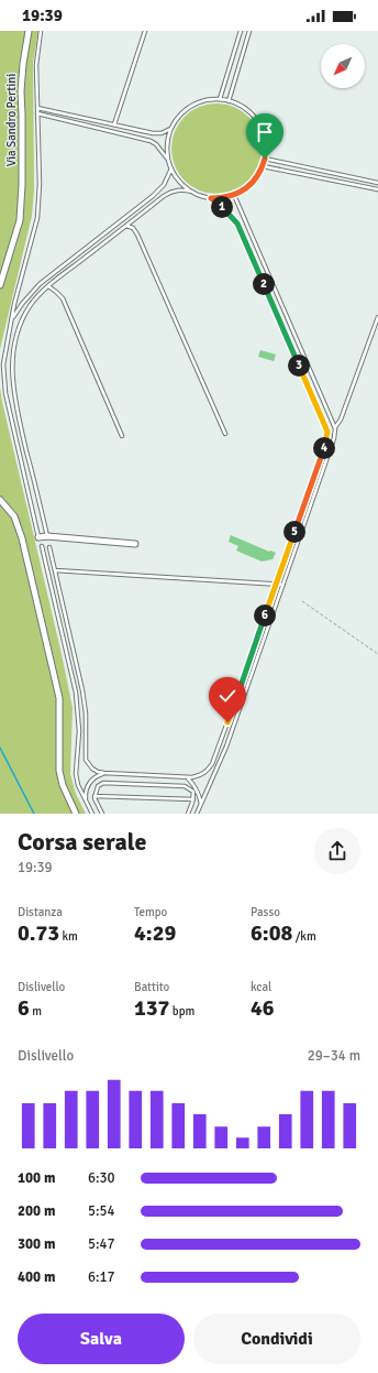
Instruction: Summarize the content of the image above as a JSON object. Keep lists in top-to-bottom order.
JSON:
{
  "streets": {
    "street": ["Via Sandro Pertini"]
  },
  "north": "bottom left",
  "page": {
    "status": "19:39",
    "pins": [
      "1",
      "2",
      "3",
      "4",
      "5",
      "6"
    ],
    "heading": ["Corsa serale", "19:39"],
    "stats": [
      ["Distanza", "0.73 km"],
      ["Tempo", "4:29"],
      ["Passo", "6:08 /km"],
      ["Dislivello", "6 m"],
      ["Battito", "137 bpm"],
      ["kcal", "46"]
    ],
    "chart": ["Dislivello", "29–34 m"],
    "list": [
      {
        "name": "100 m",
        "note": "6:30"
      },
      {
        "name": "200 m",
        "note": "5:54"
      },
      {
        "name": "300 m",
        "note": "5:47"
      },
      {
        "name": "400 m",
        "note": "6:17"
      }
    ],
    "buttons": ["Salva", "Condividi"]
  }
}
